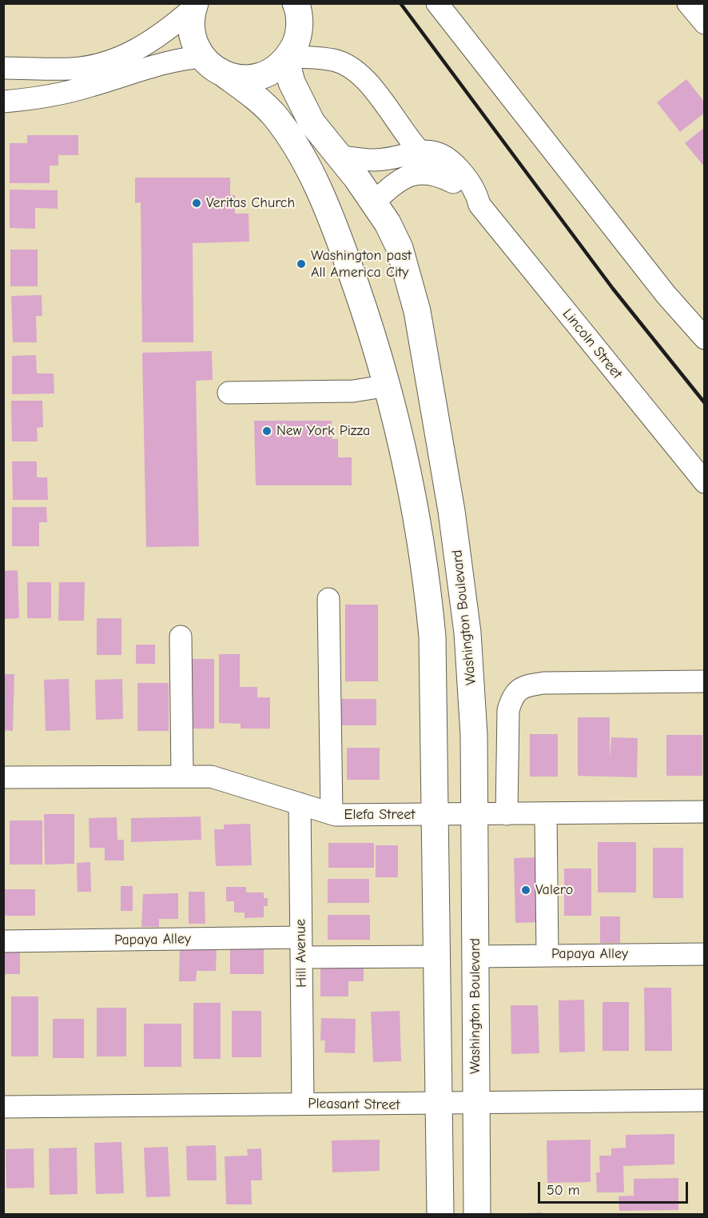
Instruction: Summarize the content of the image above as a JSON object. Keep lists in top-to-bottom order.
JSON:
{
  "streets": {
    "main road": ["Washington Boulevard"],
    "street": [
      "Lincoln Street",
      "Elefa Street",
      "Papaya Alley",
      "Hill Avenue",
      "Pleasant Street"
    ]
  },
  "crossings": [
    ["Lincoln Street", "Washington Boulevard"],
    ["Washington Boulevard", "Elefa Street"],
    ["Washington Boulevard", "Papaya Alley"],
    ["Washington Boulevard", "Pleasant Street"],
    ["Elefa Street", "Hill Avenue"],
    ["Papaya Alley", "Hill Avenue"],
    ["Hill Avenue", "Pleasant Street"]
  ],
  "places": [
    "Veritas Church",
    "Washington past All America City",
    "New York Pizza",
    "Valero"
  ],
  "scale_bar": "50 m"
}
